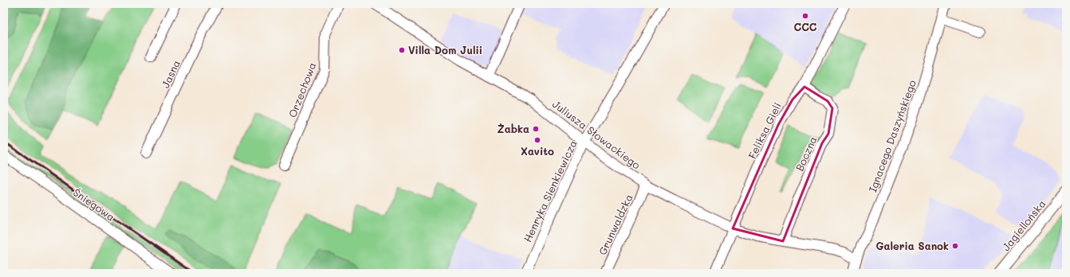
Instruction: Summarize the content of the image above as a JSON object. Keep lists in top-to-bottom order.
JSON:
{
  "streets": {
    "street": [
      "Jasna",
      "Orzechowa",
      "Feliksa Gieli",
      "Juliusza Słowackiego",
      "Ignacego Daszyńskiego",
      "Boczna",
      "Henryka Sienkiewicza",
      "Śniegowa",
      "Grunwaldzka",
      "Jagiellońska"
    ]
  },
  "crossings": [
    ["Feliksa Gieli", "Juliusza Słowackiego"],
    ["Feliksa Gieli", "Boczna"],
    ["Juliusza Słowackiego", "Ignacego Daszyńskiego"],
    ["Juliusza Słowackiego", "Boczna"],
    ["Juliusza Słowackiego", "Henryka Sienkiewicza"],
    ["Juliusza Słowackiego", "Grunwaldzka"]
  ],
  "places": [
    "CCC",
    "Villa Dom Julii",
    "Żabka",
    "Xavito",
    "Galeria Sanok"
  ]
}
